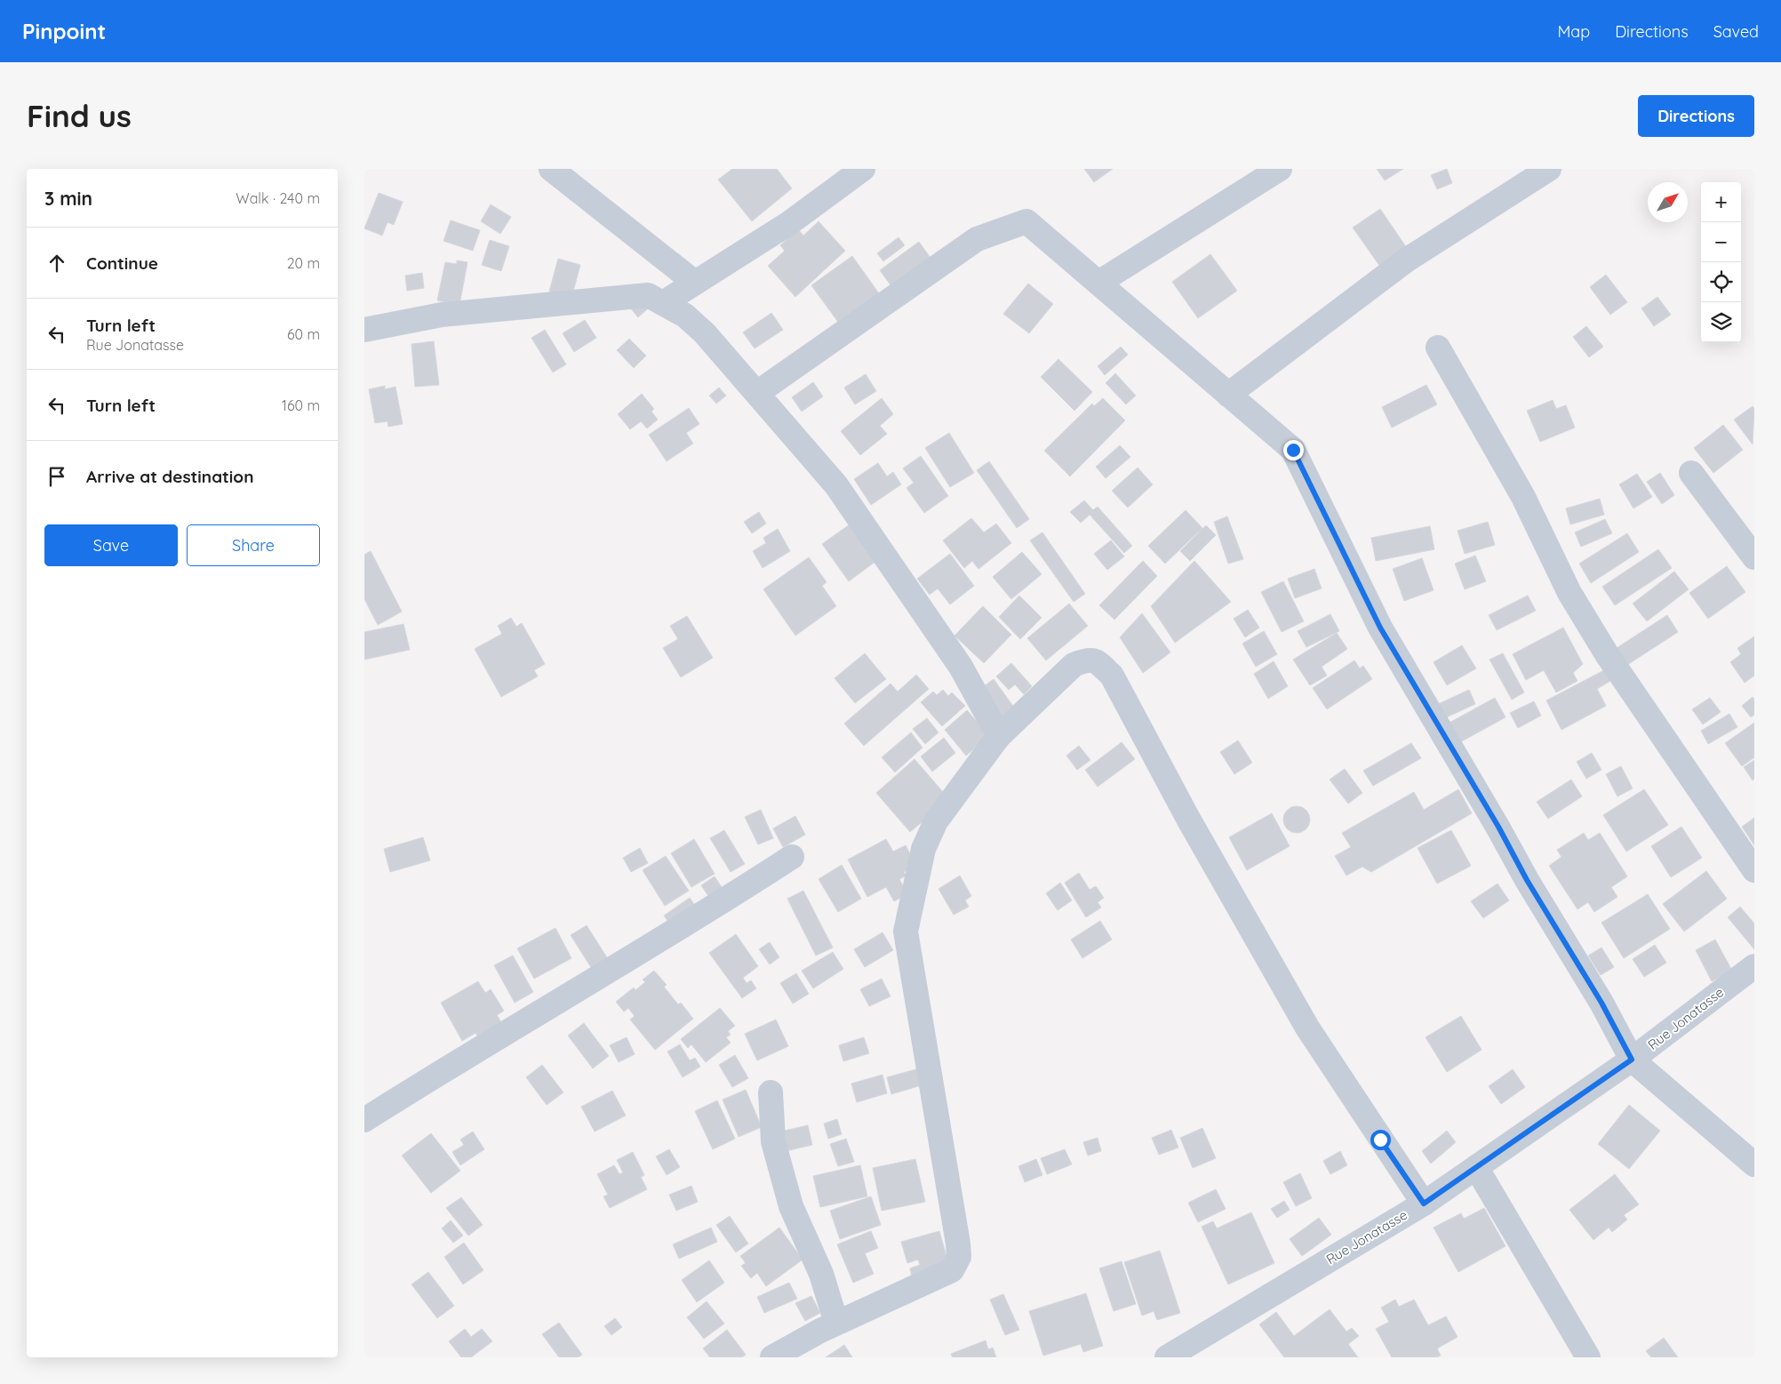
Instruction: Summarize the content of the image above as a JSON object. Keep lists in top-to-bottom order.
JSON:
{
  "streets": {
    "street": ["Rue Jonatasse"]
  },
  "north": "top right",
  "page": {
    "header": "Pinpoint",
    "nav": ["Map", "Directions", "Saved"],
    "buttons": [
      "Directions",
      ["Save", "Share"]
    ],
    "title": "Find us",
    "heading": ["3 min", "Walk · 240 m"],
    "map_buttons": ["+", "−"],
    "list": [
      ["Continue", "20 m"],
      ["Turn left", "Rue Jonatasse", "60 m"],
      ["Turn left", "160 m"],
      "Arrive at destination"
    ]
  }
}
